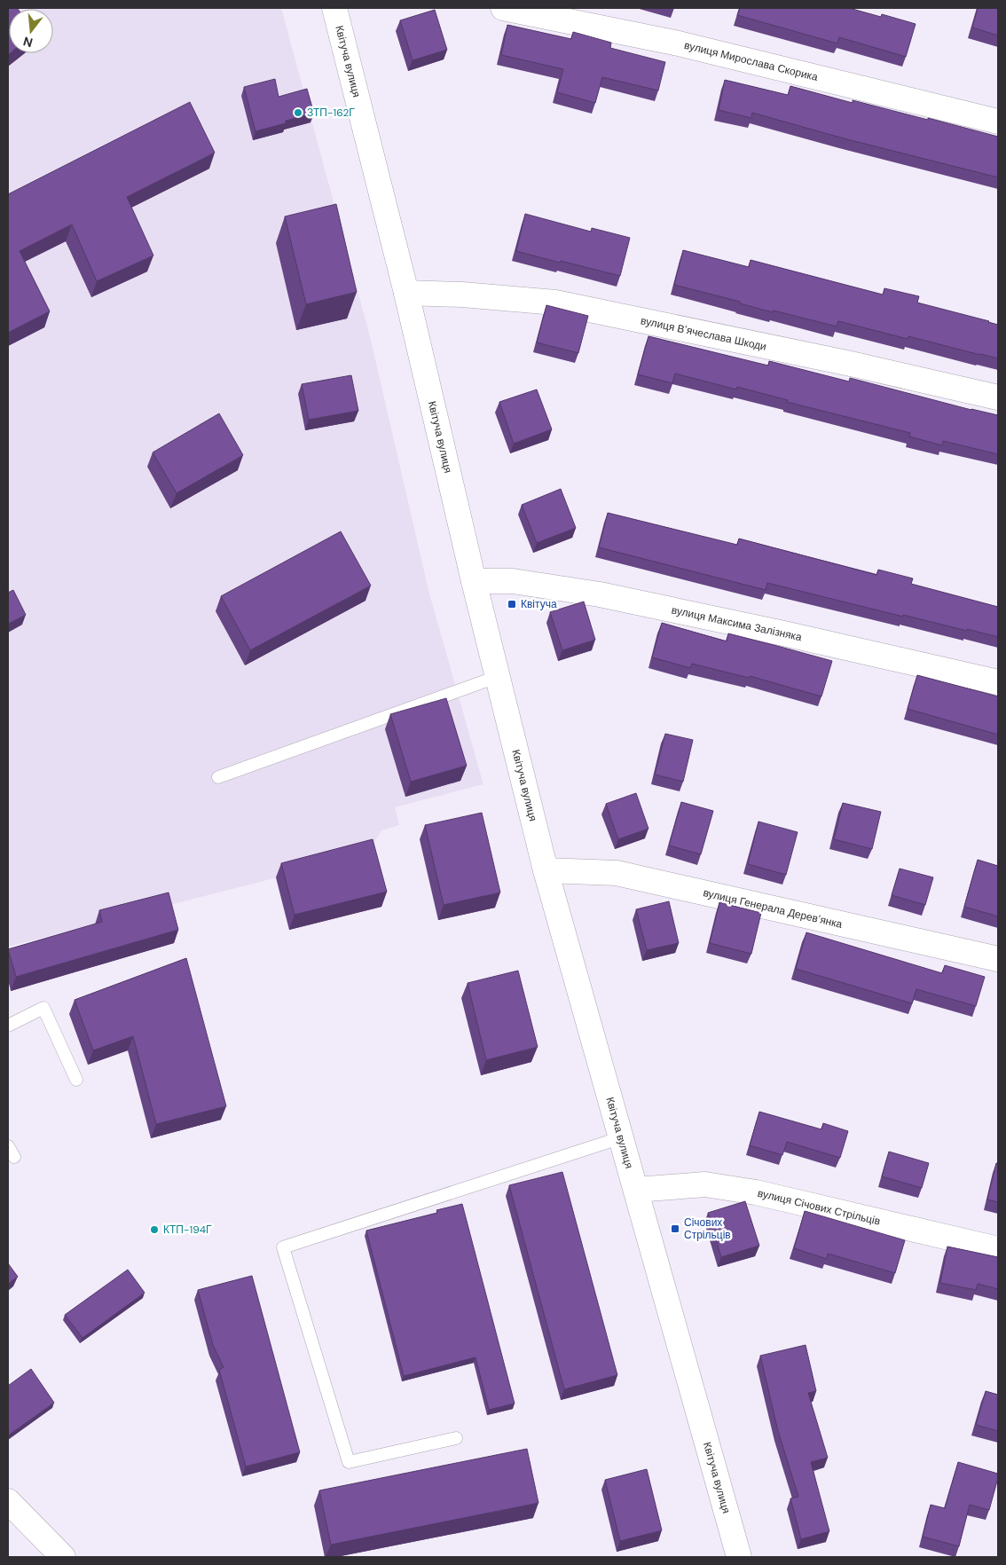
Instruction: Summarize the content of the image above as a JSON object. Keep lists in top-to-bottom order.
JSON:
{
  "streets": {
    "street": [
      "Квітуча вулиця",
      "вулиця Мирослава Скорика",
      "вулиця Вʼячеслава Шкоди",
      "вулиця Максима Залізняка",
      "вулиця Генерала Деревʼянка",
      "вулиця Січових Стрільців"
    ]
  },
  "crossings": [
    ["Квітуча вулиця", "вулиця Вʼячеслава Шкоди"],
    ["Квітуча вулиця", "вулиця Максима Залізняка"],
    ["Квітуча вулиця", "вулиця Генерала Деревʼянка"],
    ["Квітуча вулиця", "вулиця Січових Стрільців"]
  ],
  "places": {
    "other": ["ЗТП-162Г", "КТП-194Г"],
    "transit": ["Квітуча", "Січових Стрільців"]
  },
  "north": "bottom"
}
